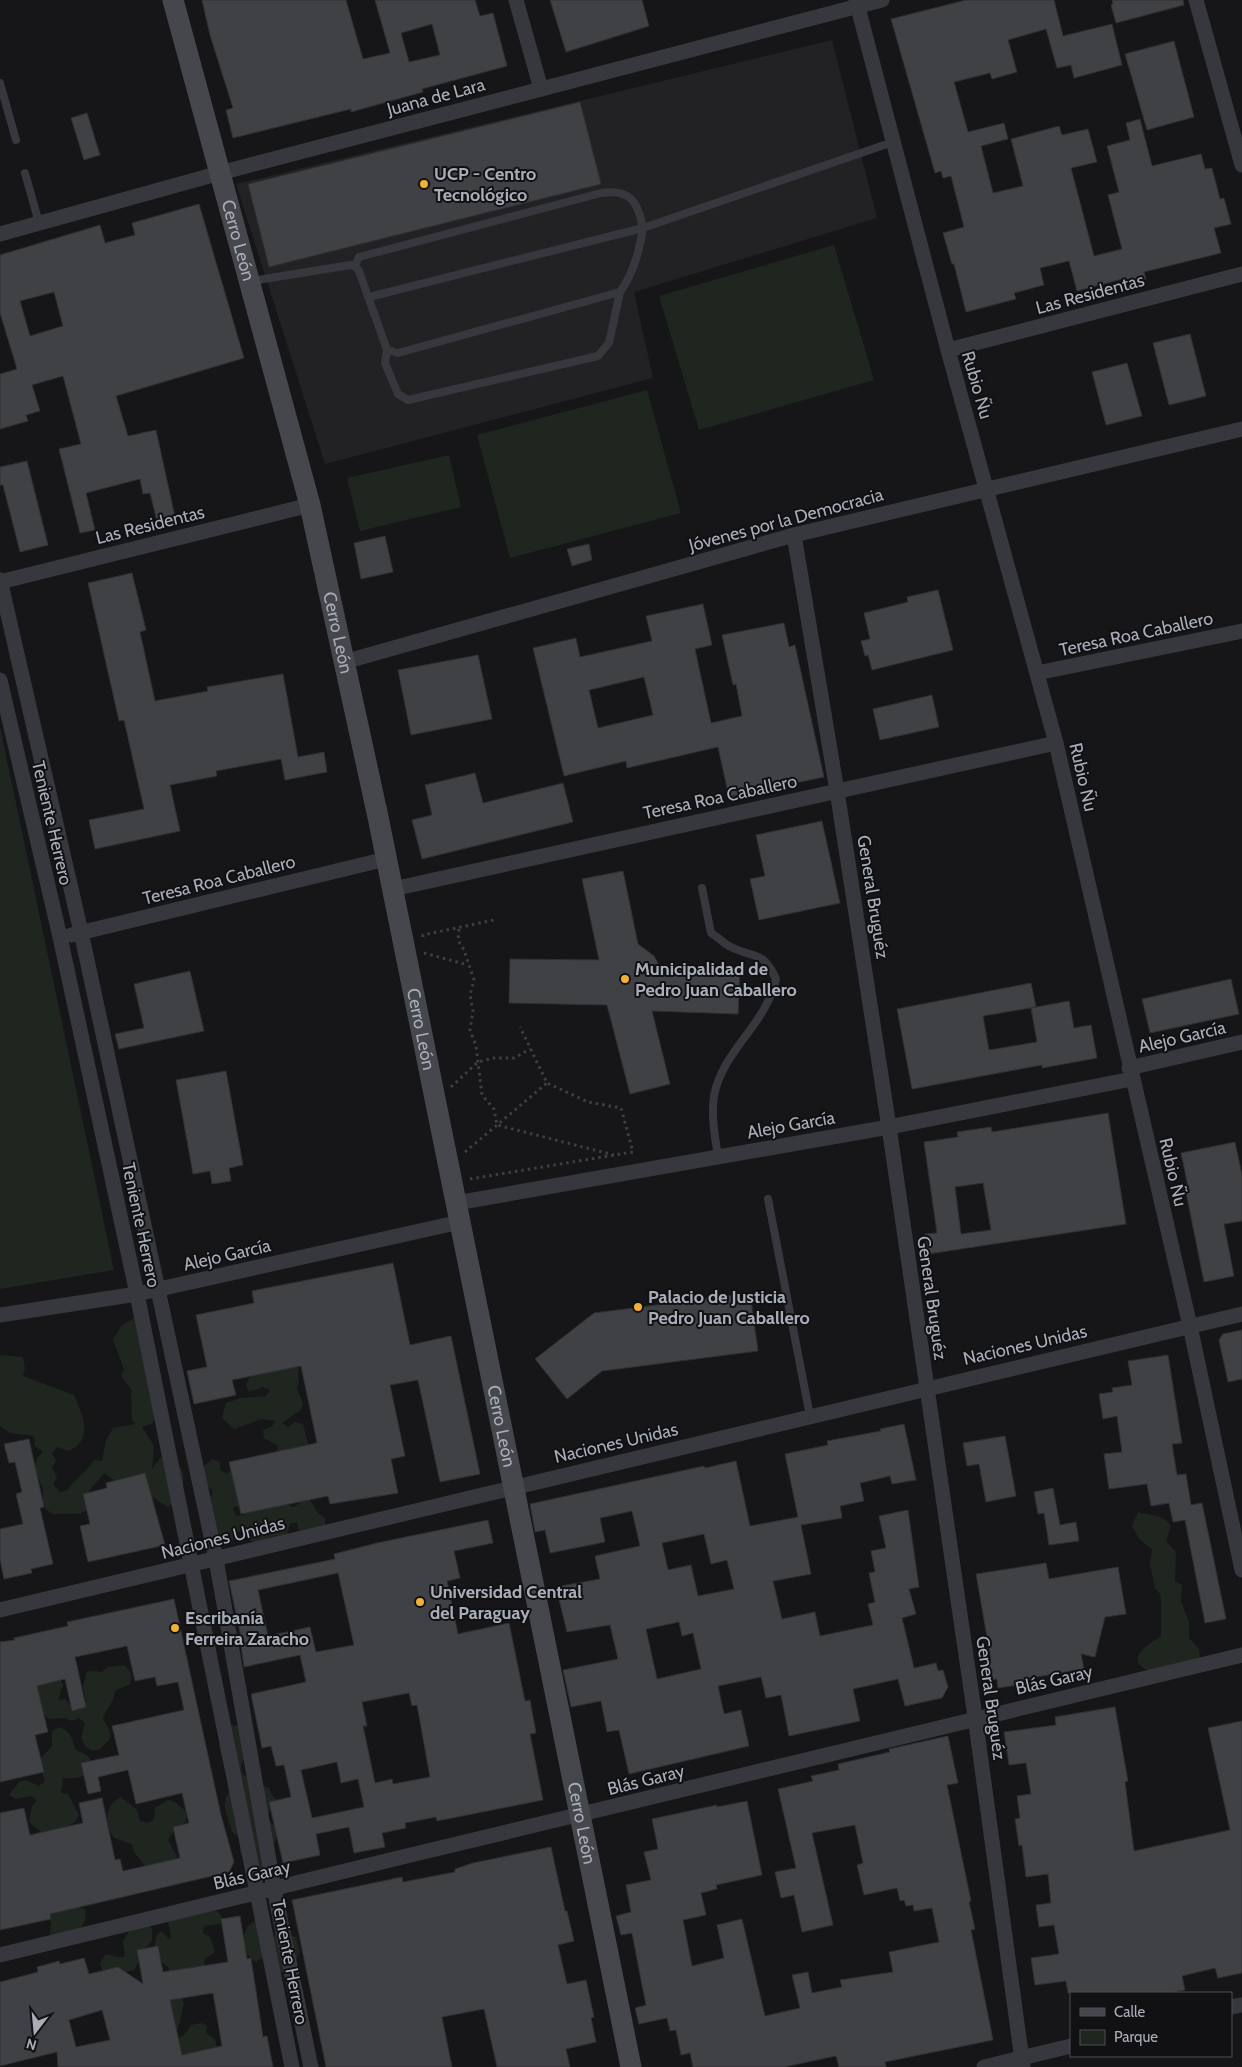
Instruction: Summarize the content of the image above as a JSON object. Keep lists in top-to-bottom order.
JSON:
{
  "streets": {
    "street": [
      "Juana de Lara",
      "Cerro León",
      "Las Residentas",
      "Rubio Ñu",
      "Jóvenes por la Democracia",
      "Teresa Roa Caballero",
      "Teniente Herrero",
      "General Bruguéz",
      "Alejo García",
      "Naciones Unidas",
      "Blás Garay"
    ]
  },
  "crossings": [
    ["Juana de Lara", "Cerro León"],
    ["Juana de Lara", "Rubio Ñu"],
    ["Cerro León", "Las Residentas"],
    ["Cerro León", "Jóvenes por la Democracia"],
    ["Cerro León", "Teresa Roa Caballero"],
    ["Cerro León", "Alejo García"],
    ["Cerro León", "Naciones Unidas"],
    ["Cerro León", "Blás Garay"],
    ["Las Residentas", "Rubio Ñu"],
    ["Las Residentas", "Teniente Herrero"],
    ["Rubio Ñu", "Jóvenes por la Democracia"],
    ["Rubio Ñu", "Teresa Roa Caballero"],
    ["Rubio Ñu", "Alejo García"],
    ["Rubio Ñu", "Naciones Unidas"],
    ["Jóvenes por la Democracia", "General Bruguéz"],
    ["Teresa Roa Caballero", "Teniente Herrero"],
    ["Teresa Roa Caballero", "General Bruguéz"],
    ["Teniente Herrero", "Alejo García"],
    ["Teniente Herrero", "Naciones Unidas"],
    ["Teniente Herrero", "Blás Garay"],
    ["General Bruguéz", "Alejo García"],
    ["General Bruguéz", "Naciones Unidas"],
    ["General Bruguéz", "Blás Garay"]
  ],
  "places": [
    "UCP - Centro Tecnológico",
    "Municipalidad de Pedro Juan Caballero",
    "Palacio de Justicia Pedro Juan Caballero",
    "Universidad Central del Paraguay",
    "Escribanía Ferreira Zaracho"
  ],
  "legend": ["Calle", "Parque"],
  "north": "bottom"
}
